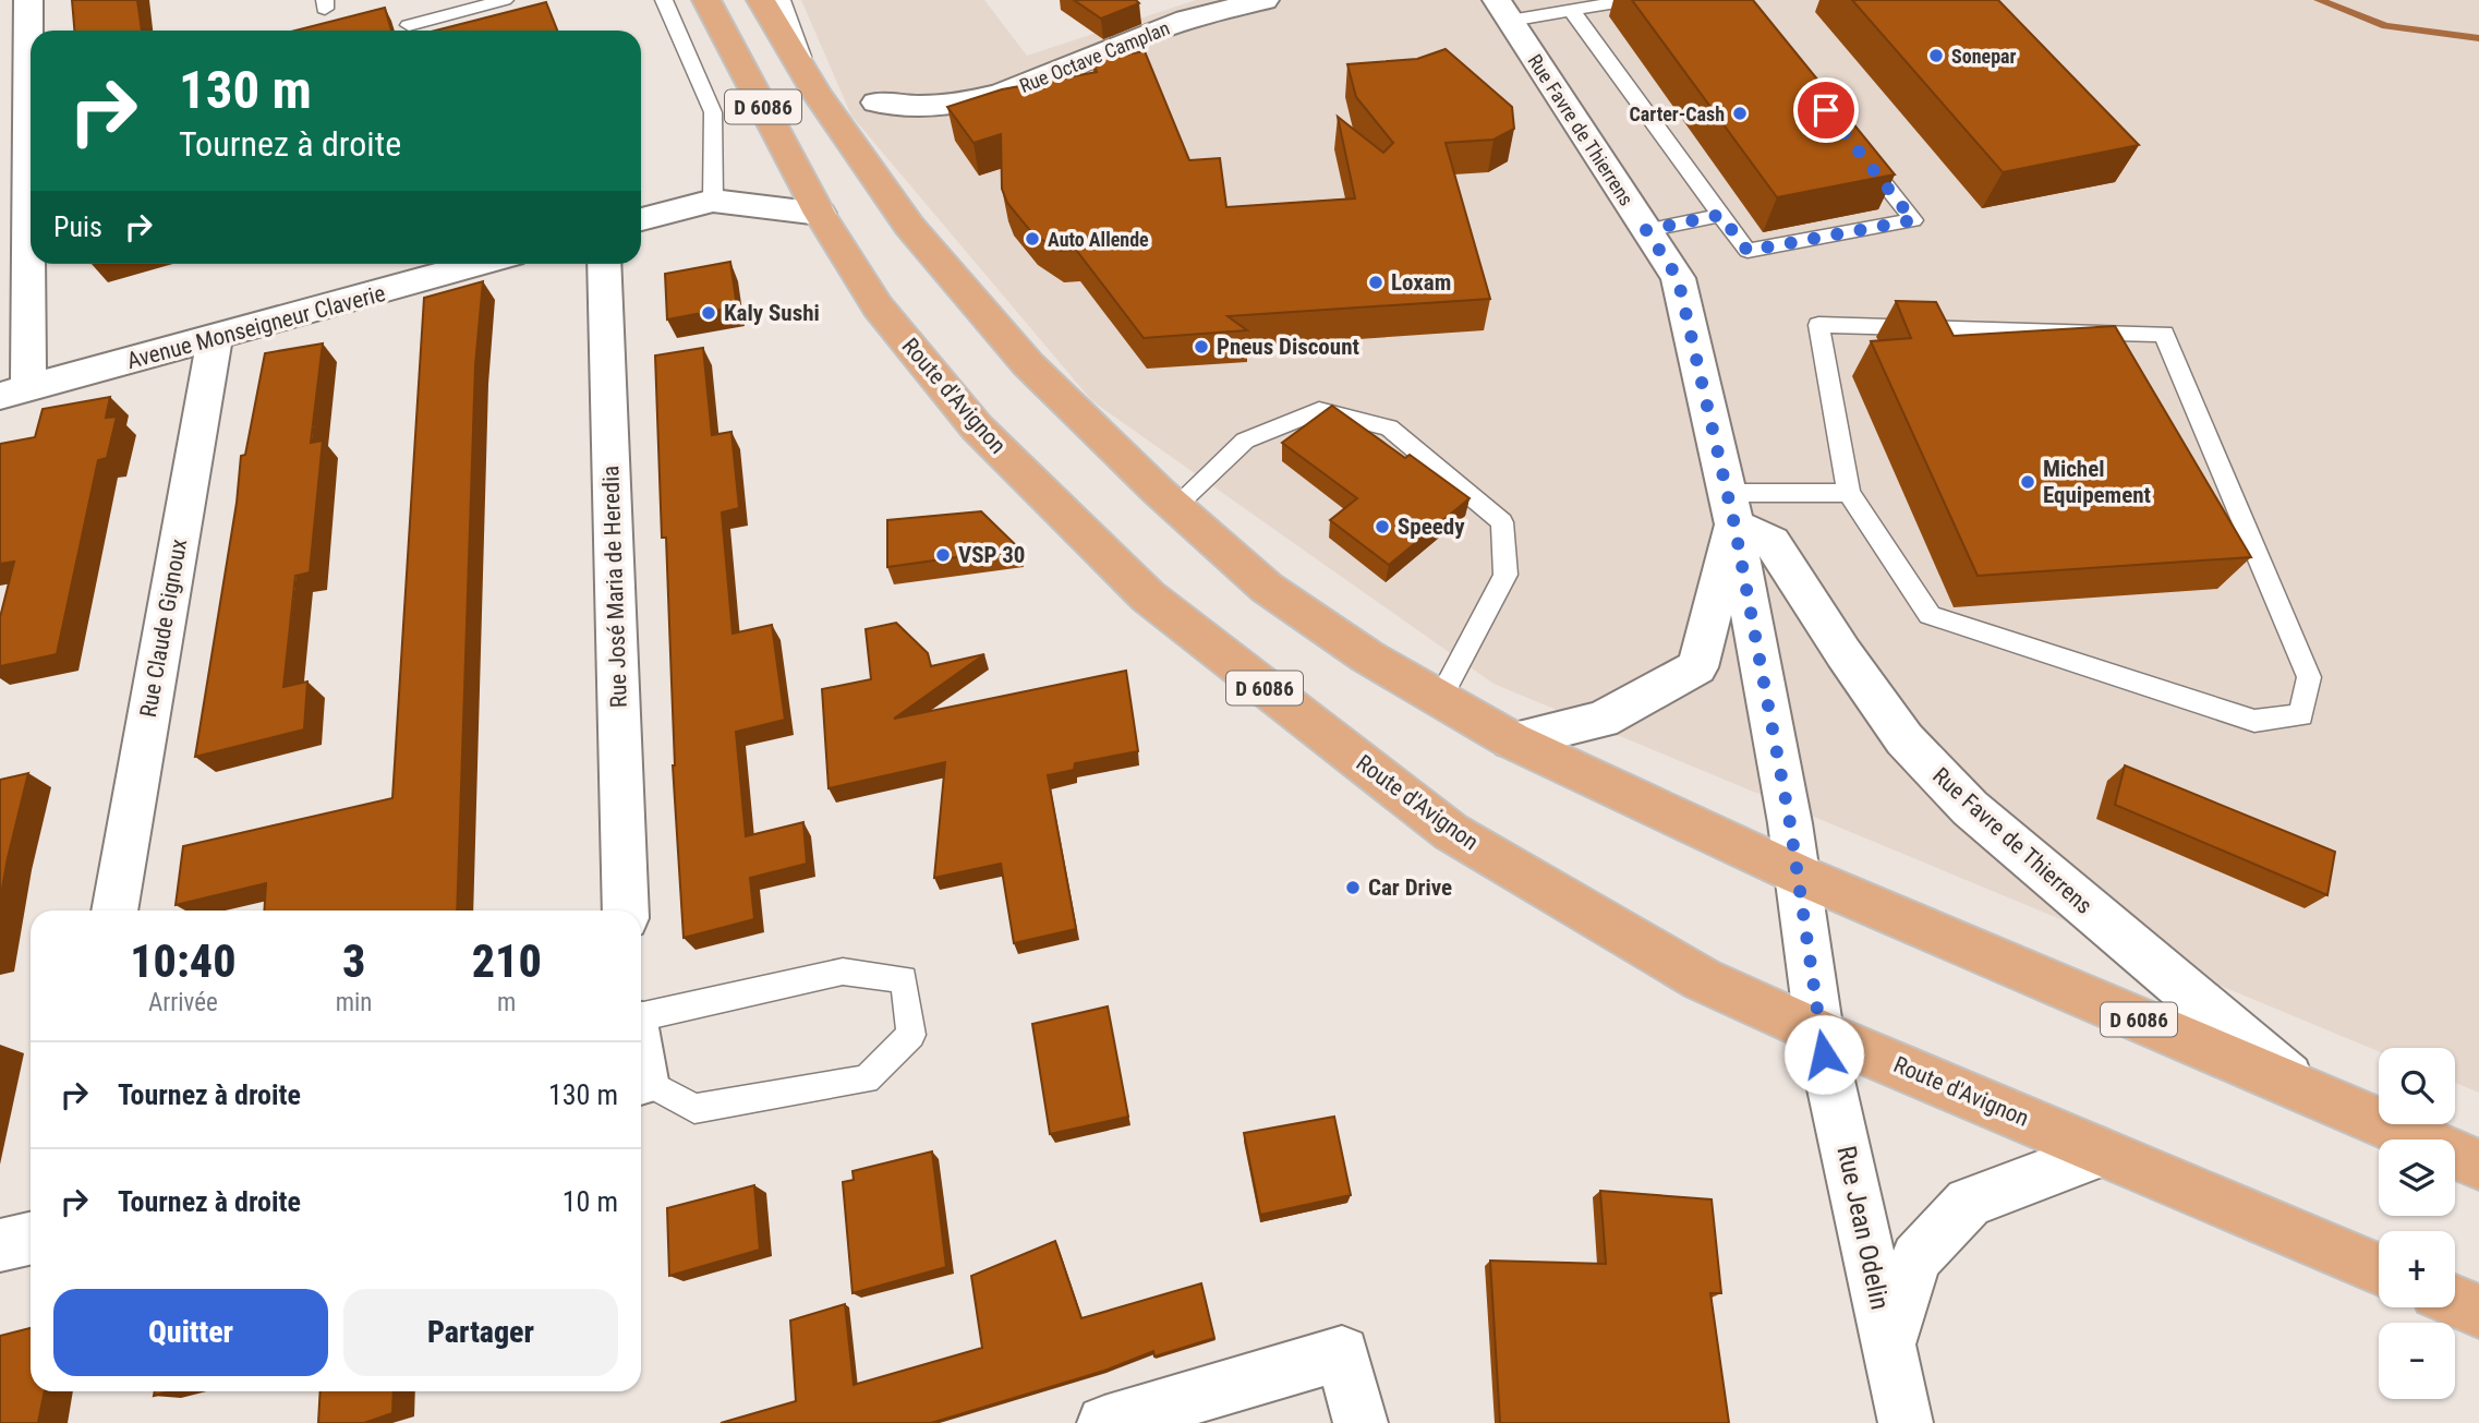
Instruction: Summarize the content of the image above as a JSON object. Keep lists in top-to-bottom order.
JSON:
{
  "streets": {
    "main road": ["D 6086", "Route d'Avignon"],
    "street": [
      "Rue Octave Camplan",
      "Rue Favre de Thierrens",
      "Avenue Monseigneur Claverie",
      "Rue José Maria de Heredia",
      "Rue Claude Gignoux",
      "Rue Jean Odelin"
    ]
  },
  "crossings": [
    ["D 6086", "Rue Favre de Thierrens"],
    ["Rue Favre de Thierrens", "Route d'Avignon"],
    ["Rue Favre de Thierrens", "Rue Jean Odelin"],
    ["Avenue Monseigneur Claverie", "Rue Claude Gignoux"],
    ["Route d'Avignon", "Rue Jean Odelin"]
  ],
  "places": [
    "Sonepar",
    "Carter-Cash",
    "Auto Allende",
    "Loxam",
    "Kaly Sushi",
    "Pneus Discount",
    "Michel Equipement",
    "Speedy",
    "VSP 30",
    "Car Drive"
  ],
  "page": {
    "turn": ["130 m", "Tournez à droite"],
    "then": "Puis",
    "eta": [
      "10:40",
      "Arrivée",
      "3",
      "min",
      "210",
      "m"
    ],
    "list": [
      {
        "name": "Tournez à droite",
        "value": "130 m"
      },
      {
        "name": "Tournez à droite",
        "value": "10 m"
      }
    ],
    "map_buttons": ["+", "−"],
    "buttons": ["Quitter", "Partager"]
  }
}
